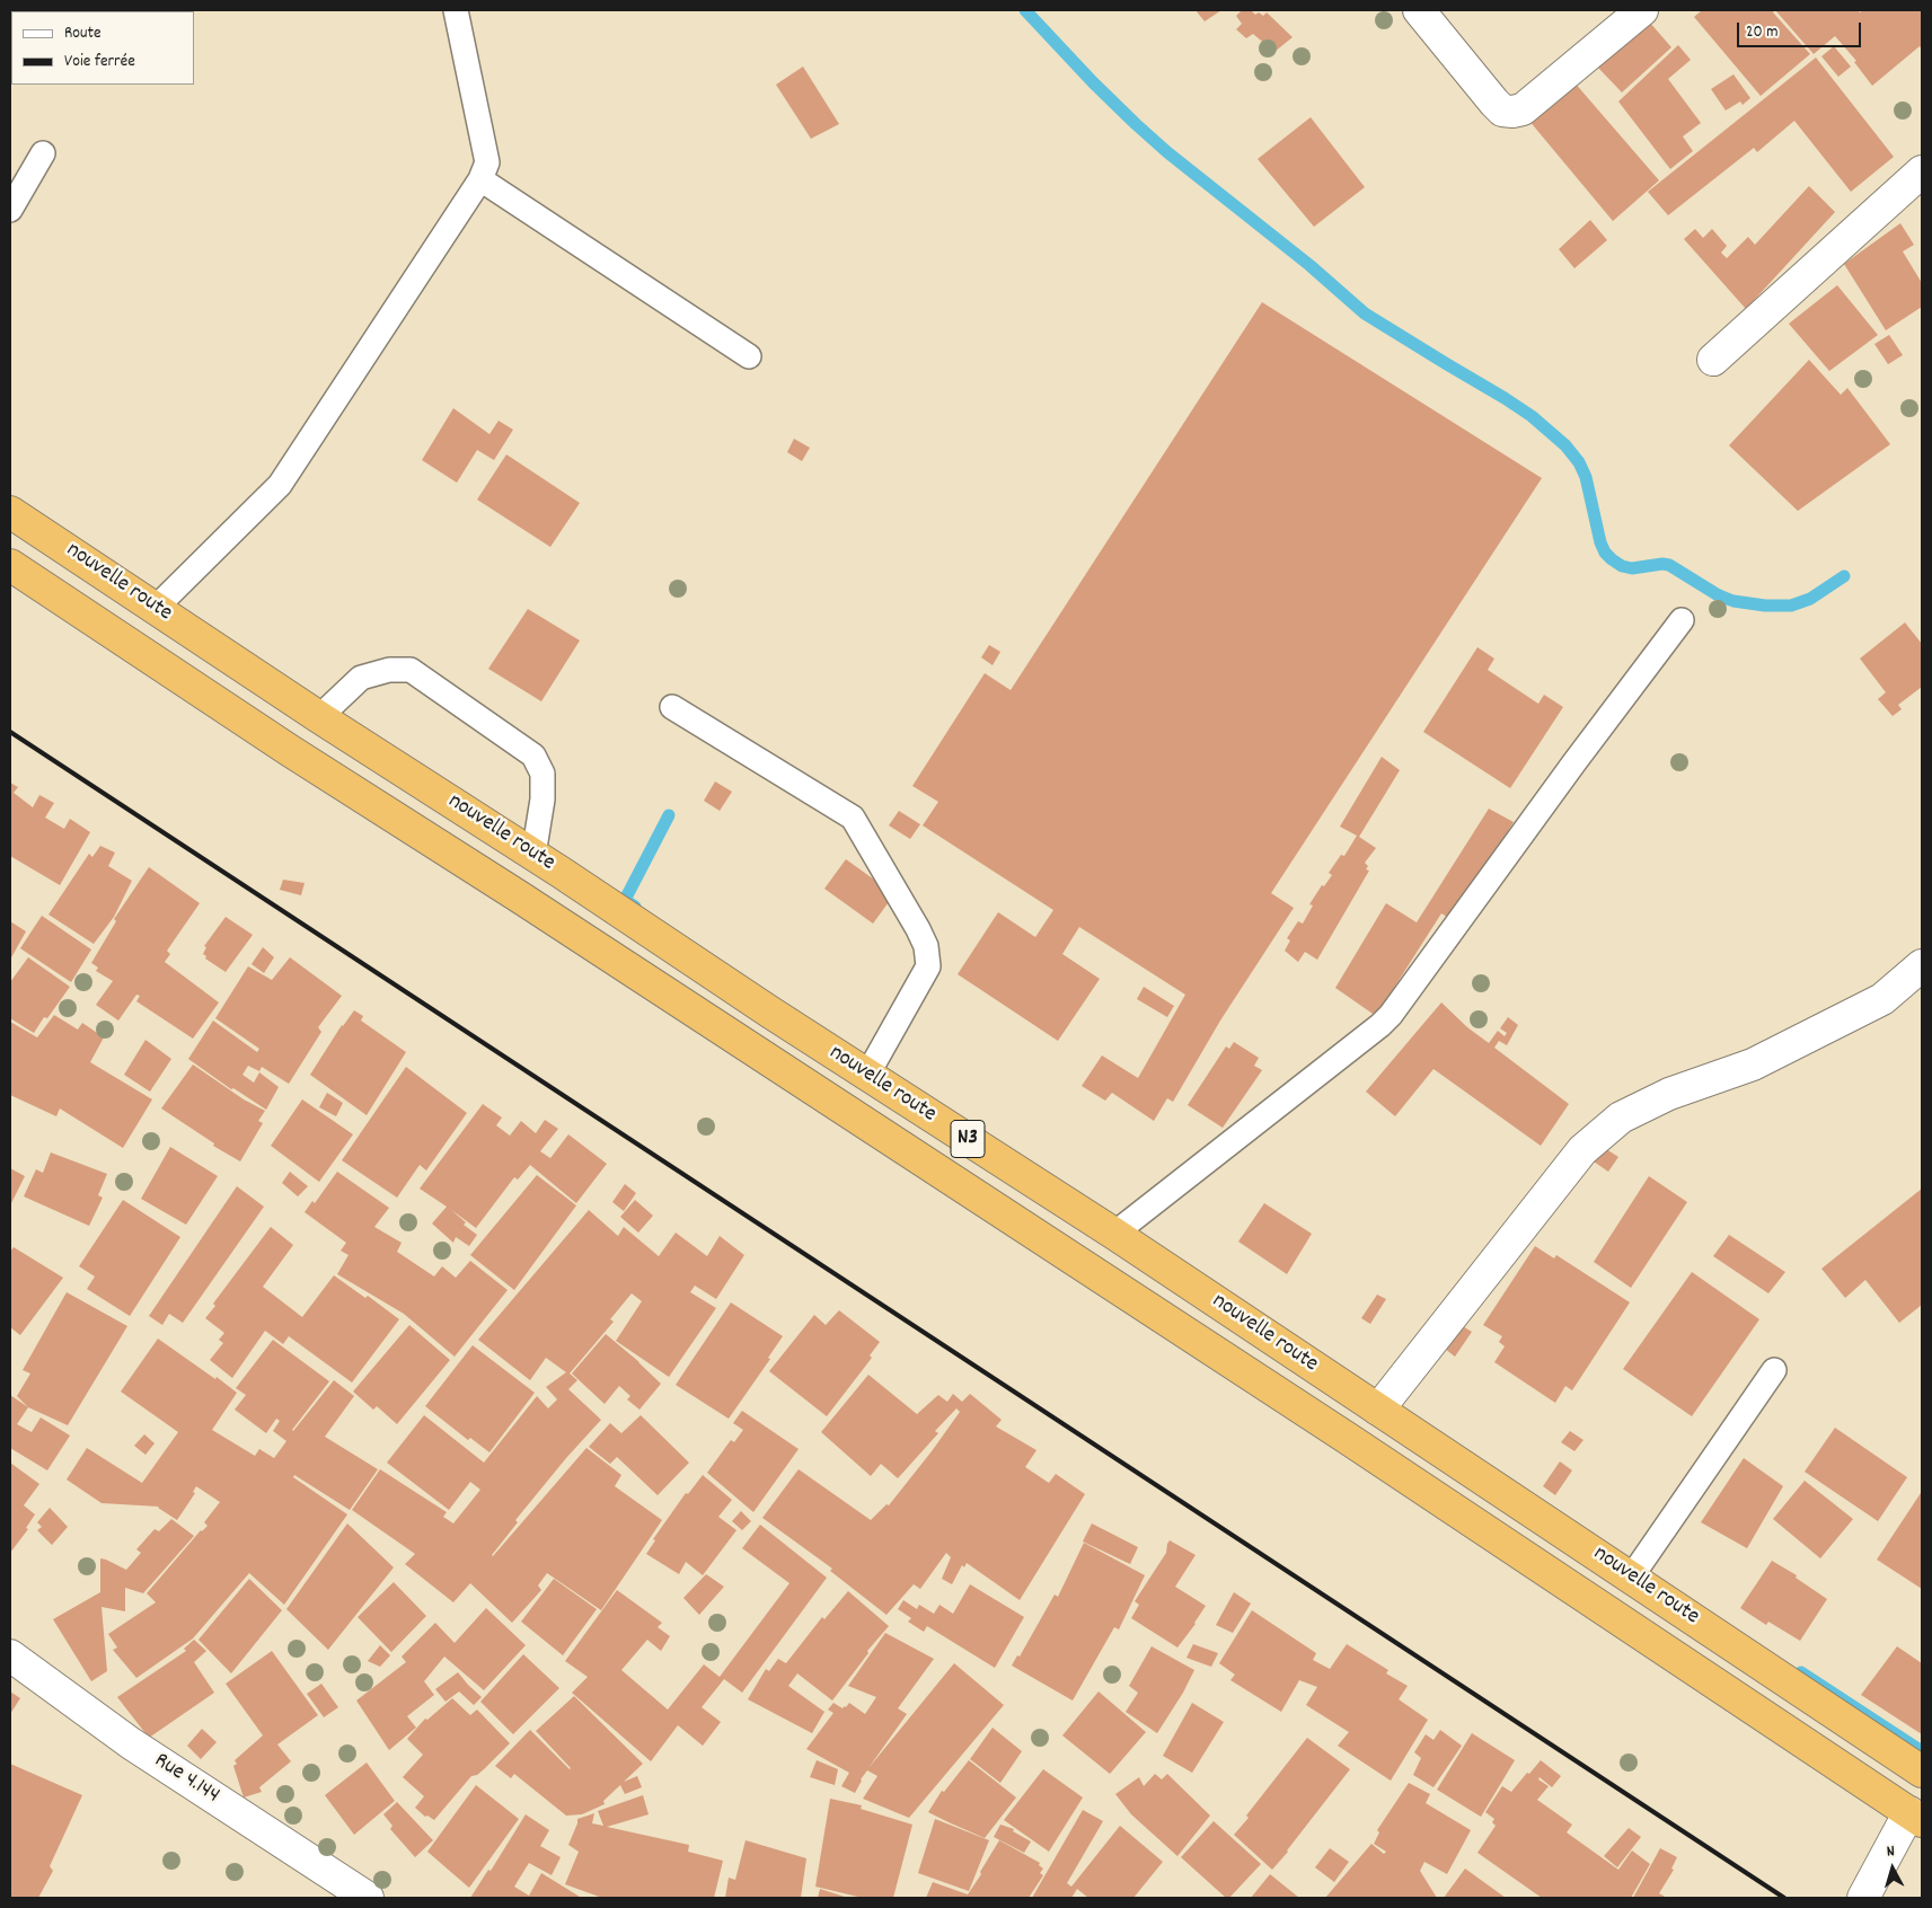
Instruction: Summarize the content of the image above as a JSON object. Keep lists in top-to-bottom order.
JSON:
{
  "streets": {
    "highway": ["nouvelle route", "N3"],
    "street": ["Rue 4.144"]
  },
  "legend": ["Route", "Voie ferrée"],
  "scale_bar": "20 m",
  "north": "top"
}
